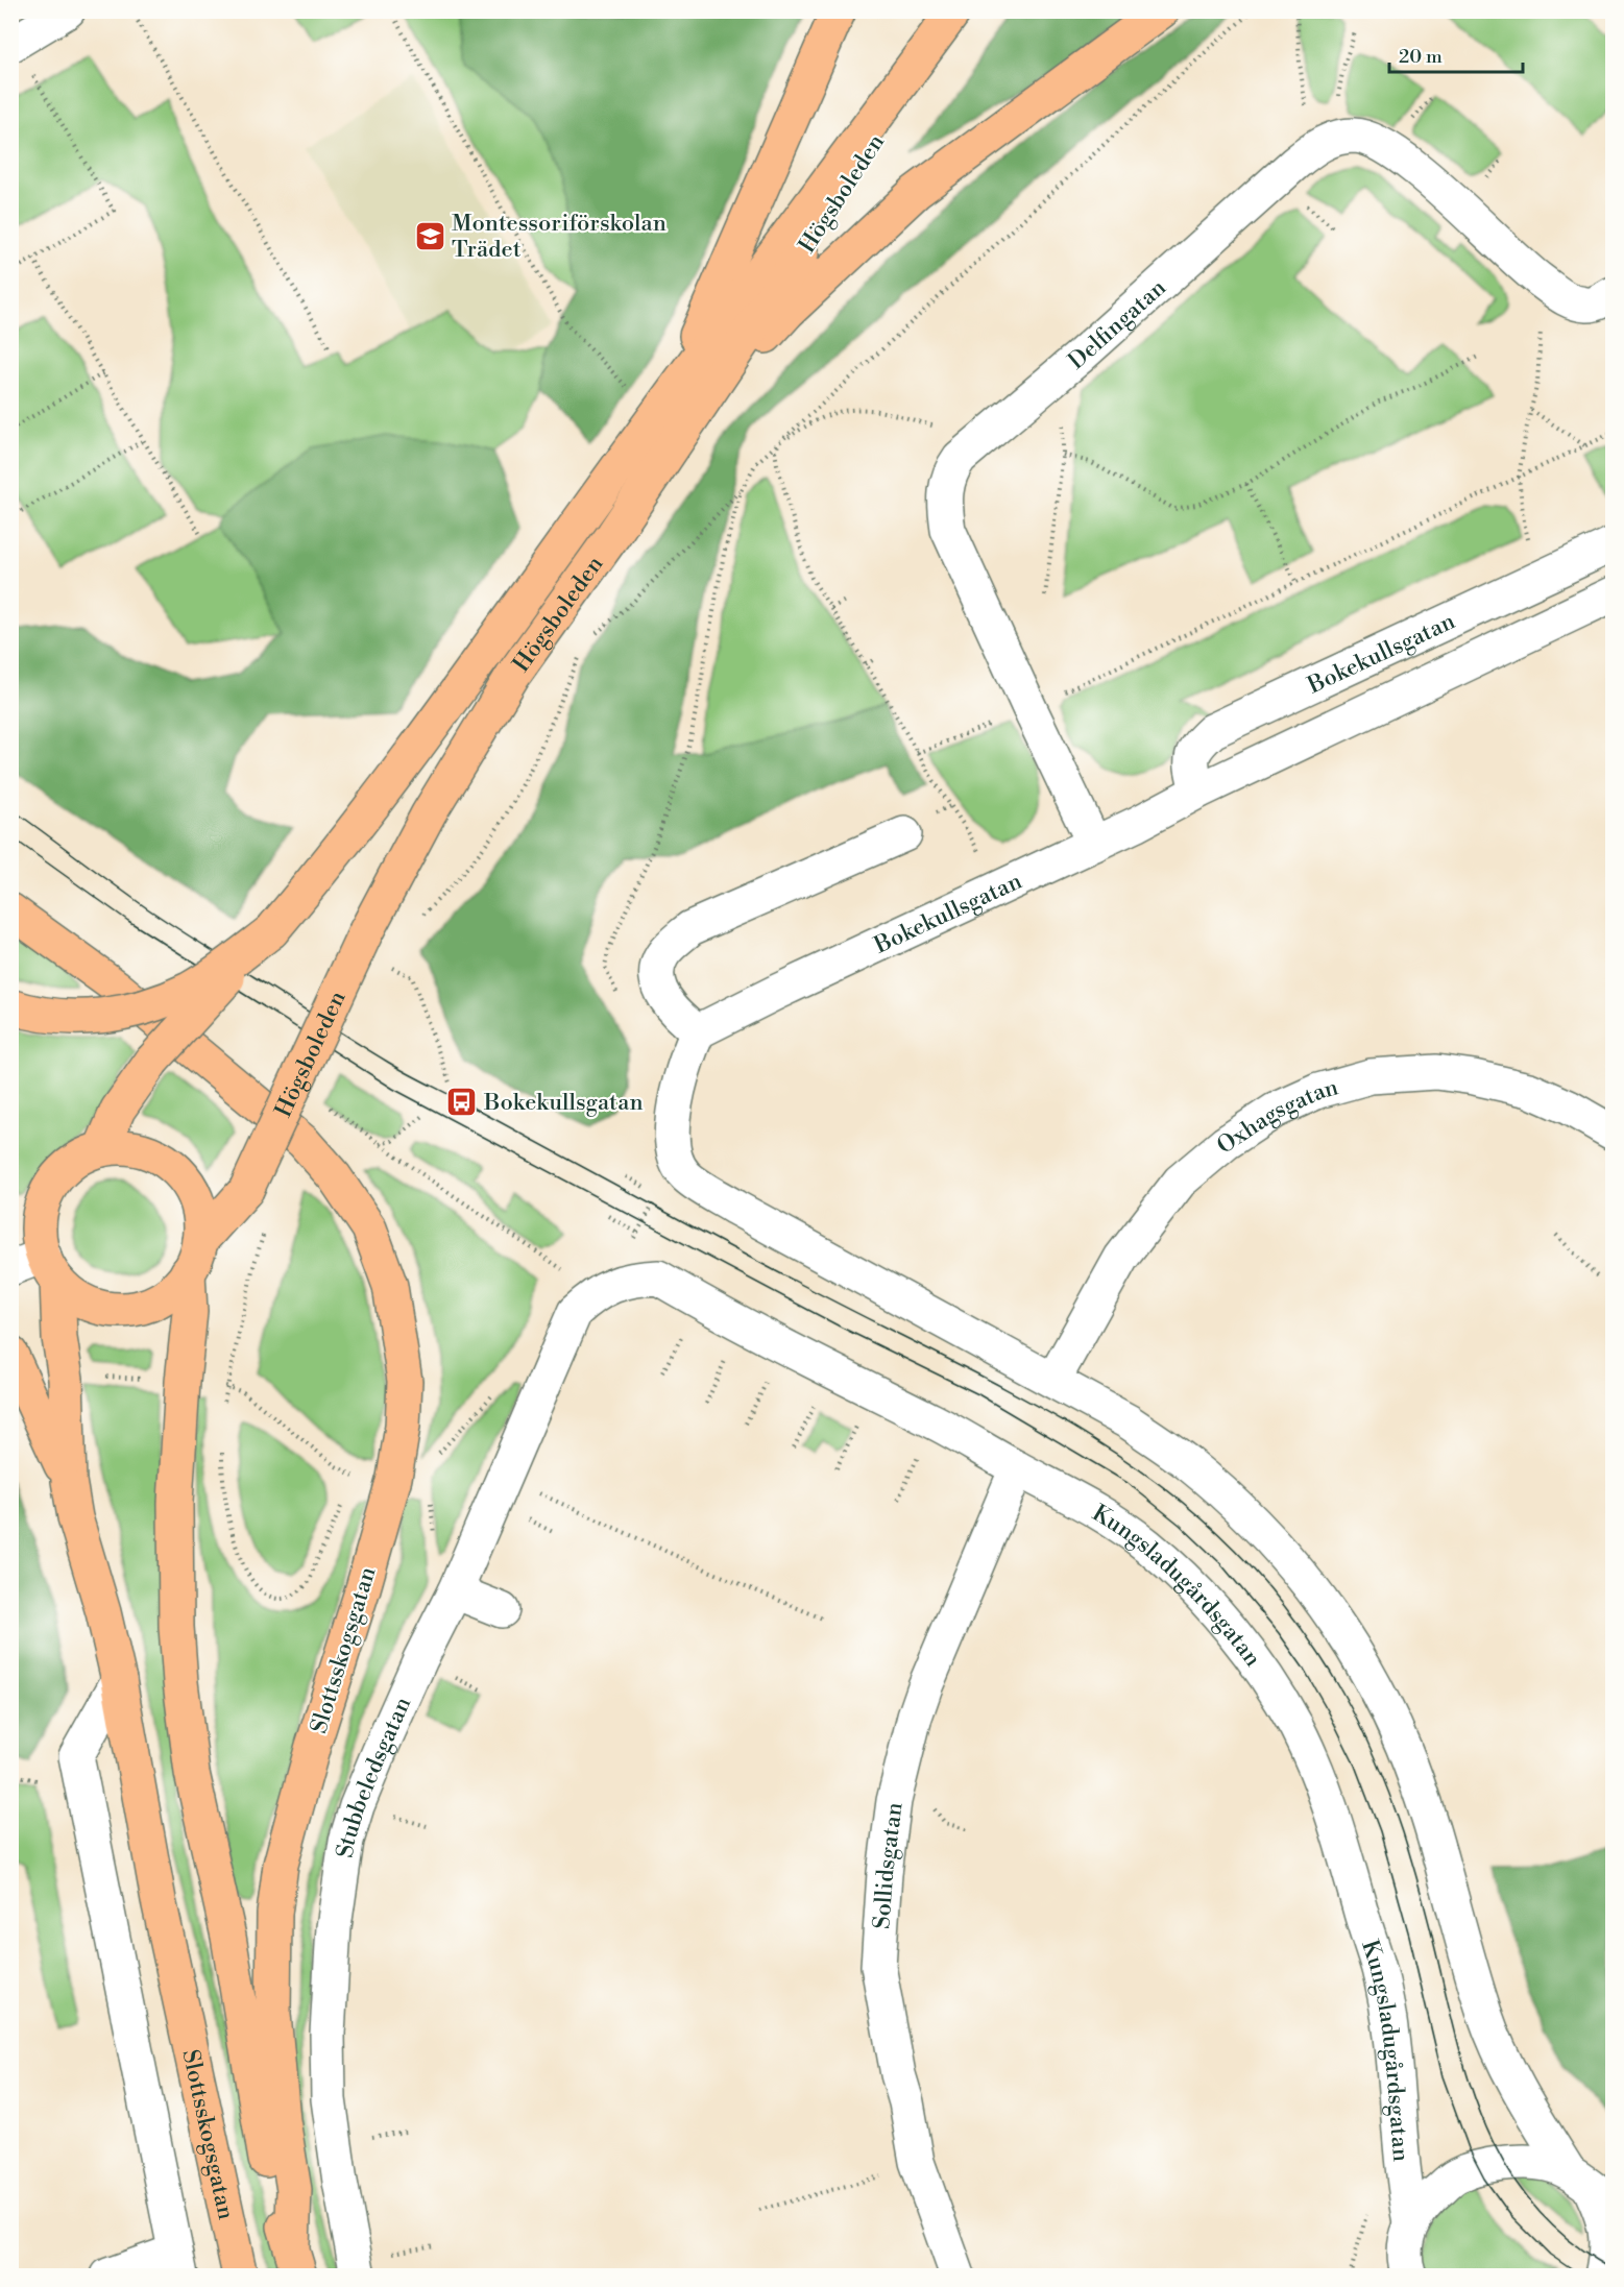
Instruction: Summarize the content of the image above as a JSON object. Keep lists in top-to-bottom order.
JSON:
{
  "streets": {
    "main road": ["Högsboleden", "Slottsskogsgatan"],
    "street": [
      "Delfingatan",
      "Bokekullsgatan",
      "Oxhagsgatan",
      "Kungsladugårdsgatan",
      "Stubbeledsgatan",
      "Sollidsgatan"
    ]
  },
  "crossings": [
    ["Högsboleden", "Slottsskogsgatan"],
    ["Delfingatan", "Bokekullsgatan"],
    ["Kungsladugårdsgatan", "Stubbeledsgatan"],
    ["Kungsladugårdsgatan", "Sollidsgatan"]
  ],
  "places": {
    "school or university": ["Montessoriförskolan Trädet"],
    "bus stop": ["Bokekullsgatan"]
  },
  "scale_bar": "20 m"
}
